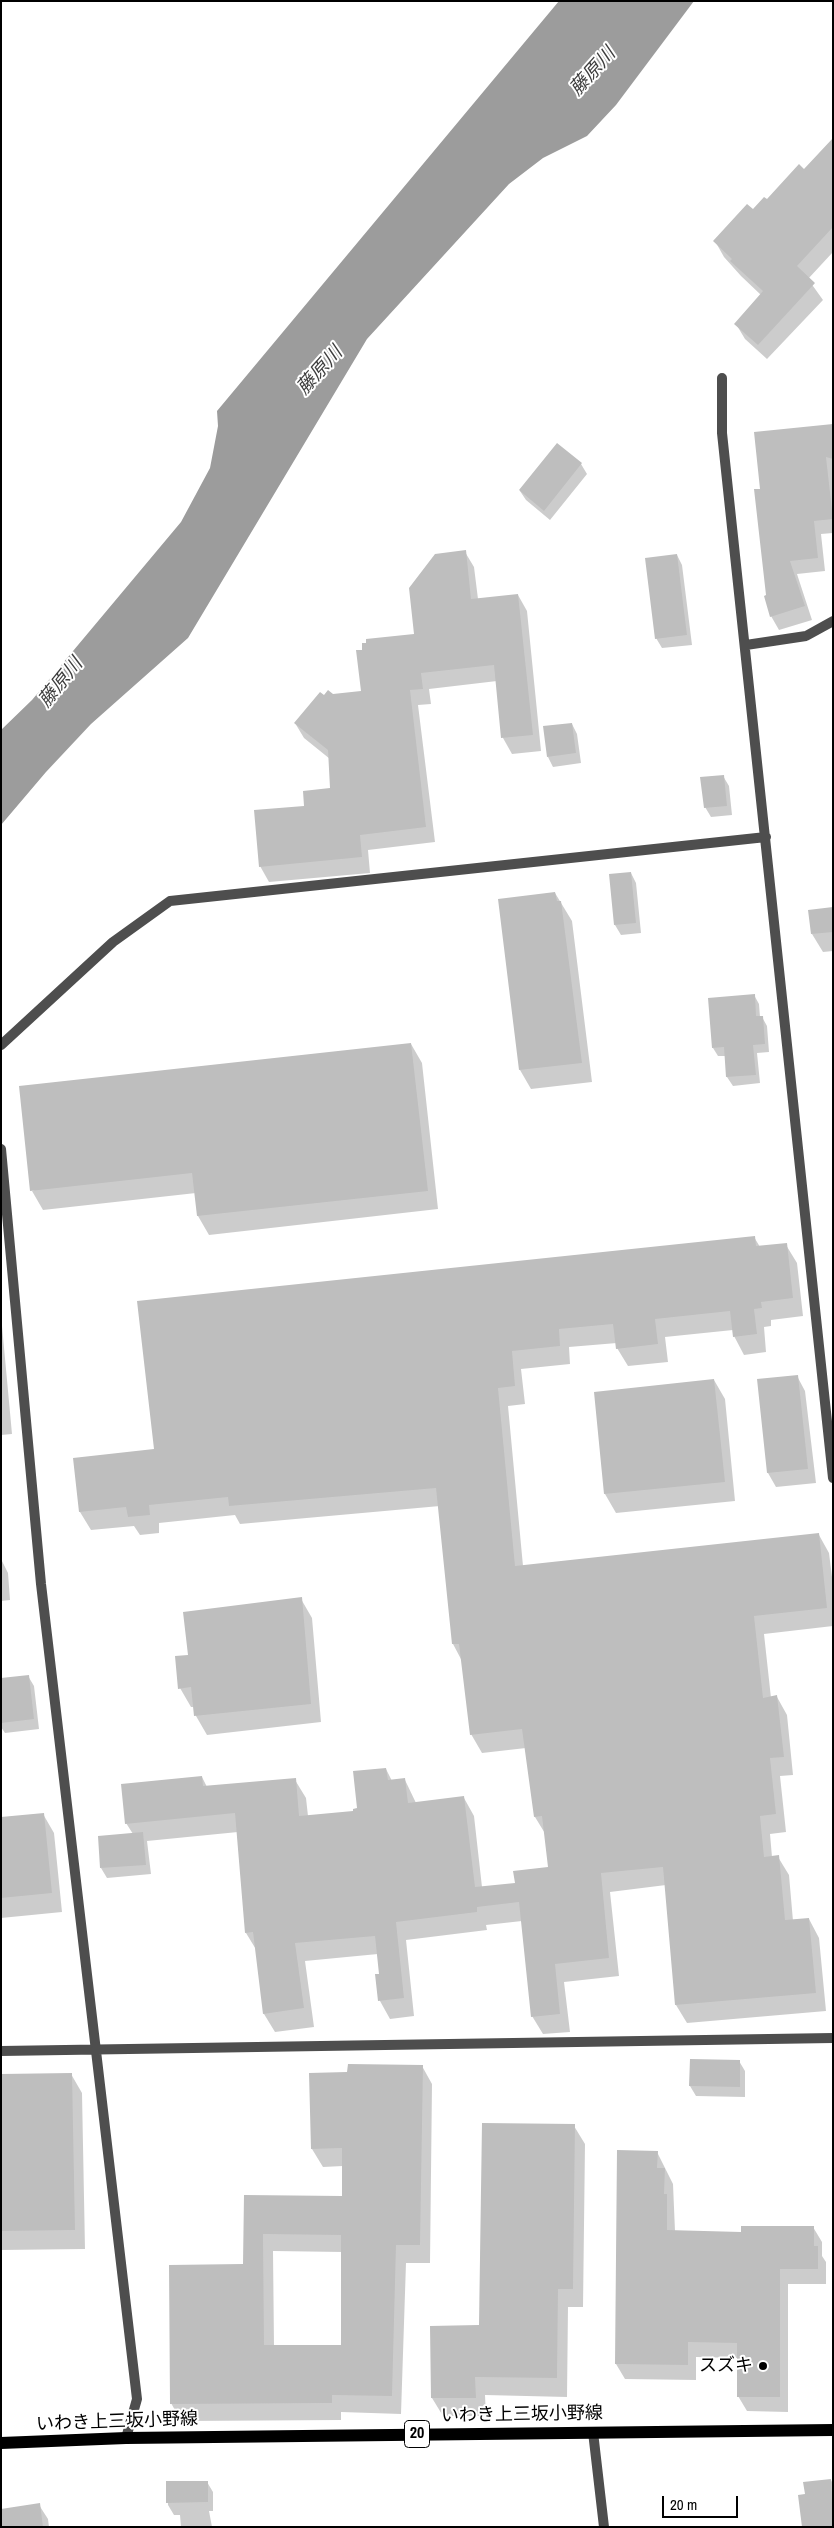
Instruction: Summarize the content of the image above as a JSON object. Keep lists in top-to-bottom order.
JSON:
{
  "streets": {
    "main road": ["いわき上三坂小野線", "20"]
  },
  "water": ["藤原川"],
  "places": ["スズキ"],
  "scale_bar": "20 m"
}
